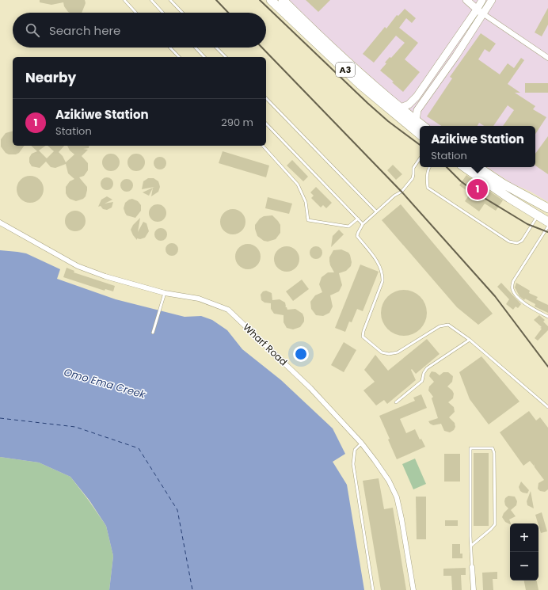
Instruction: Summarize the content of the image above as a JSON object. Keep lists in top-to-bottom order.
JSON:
{
  "streets": {
    "highway": ["A3"],
    "street": ["Wharf Road"]
  },
  "water": ["Omo Ema Creek"],
  "page": {
    "search": "Search here",
    "heading": "Nearby",
    "list": [
      {
        "mark": "1",
        "name": "Azikiwe Station",
        "note": "Station",
        "value": "290 m"
      }
    ],
    "popup": ["Azikiwe Station", "Station"],
    "pins": "1",
    "map_buttons": ["+", "−"]
  }
}
